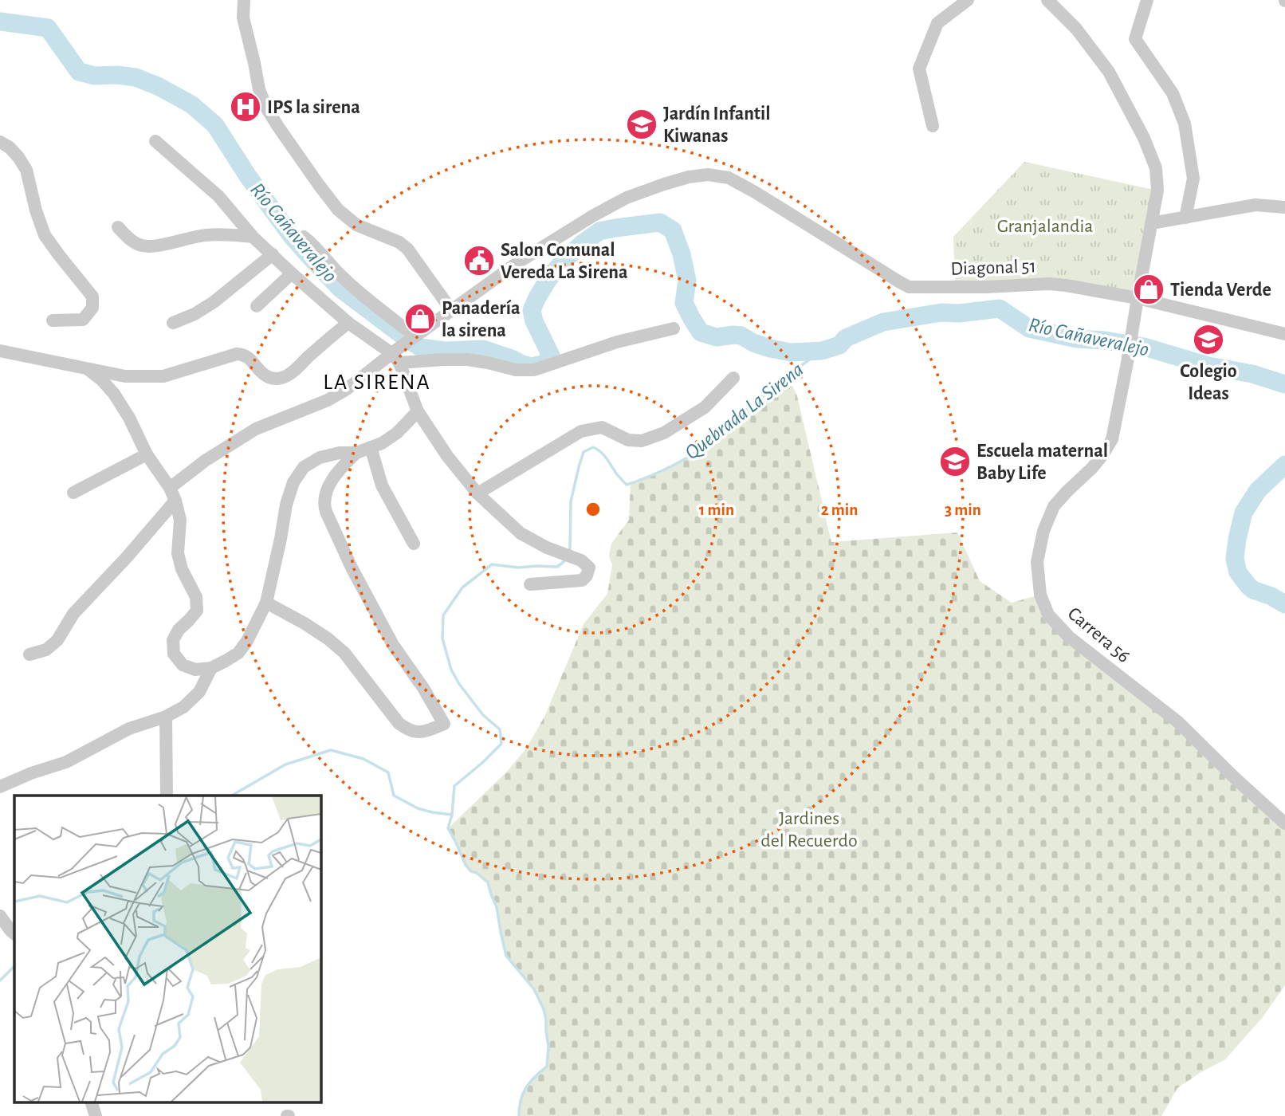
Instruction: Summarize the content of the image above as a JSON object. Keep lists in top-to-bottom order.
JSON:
{
  "streets": {
    "street": ["Diagonal 51", "Carrera 56"]
  },
  "crossings": [
    ["Diagonal 51", "Carrera 56"]
  ],
  "districts": ["LA SIRENA"],
  "water": ["Río Cañaveralejo", "Quebrada La Sirena"],
  "parks": ["Granjalandia", "Jardines del Recuerdo"],
  "places": {
    "hospital": ["IPS la sirena"],
    "school or university": ["Jardín Infantil Kiwanas", "Colegio Ideas", "Escuela maternal Baby Life"],
    "public building": ["Salon Comunal Vereda La Sirena"],
    "shop": ["Tienda Verde", "Panadería la sirena"]
  },
  "rings": ["1 min", "2 min", "3 min"]
}
